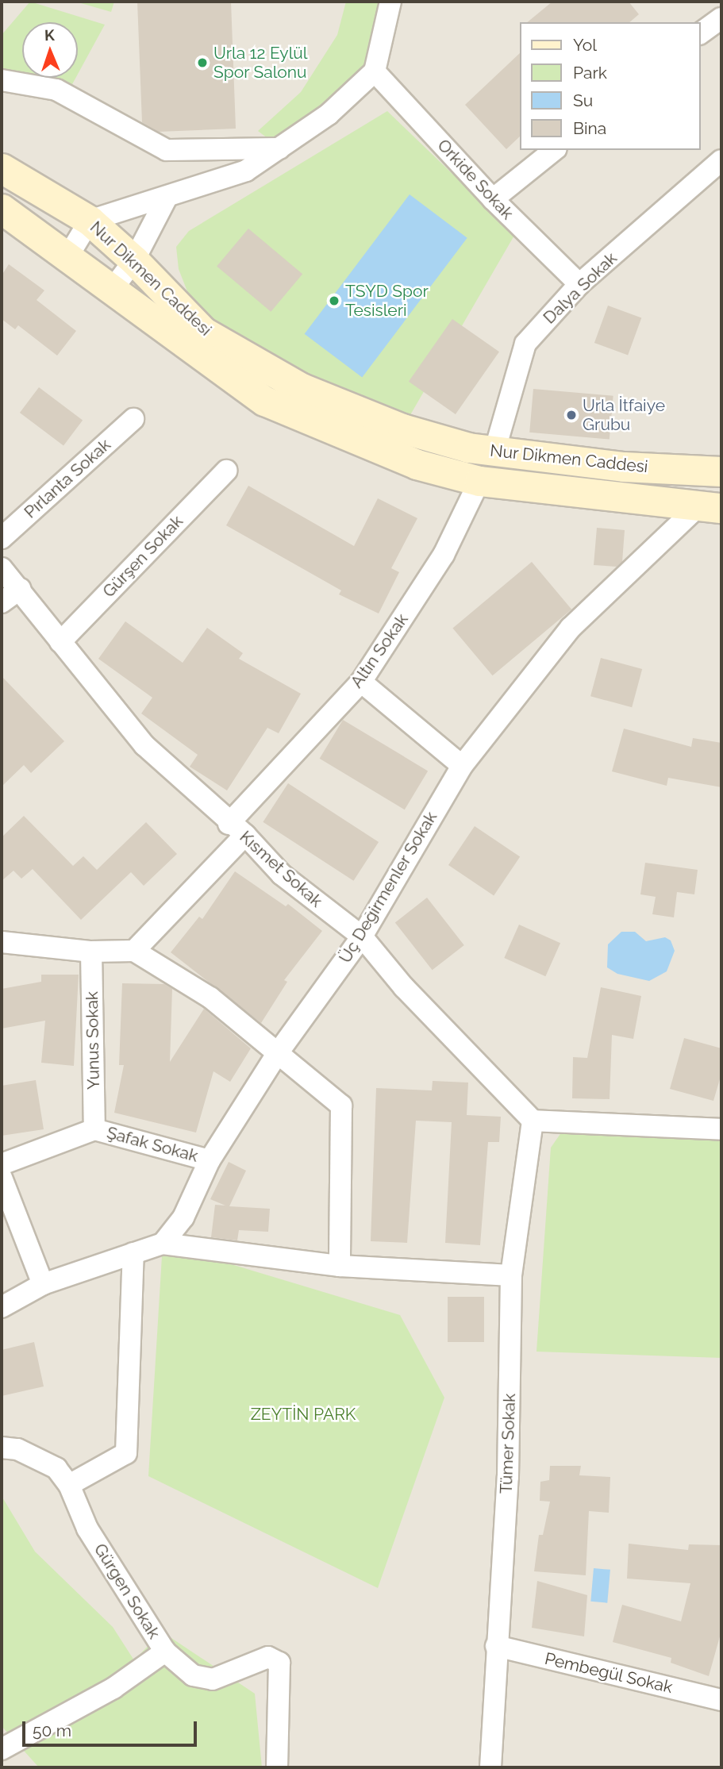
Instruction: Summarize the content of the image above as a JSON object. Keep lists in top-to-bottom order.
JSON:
{
  "streets": {
    "main road": ["Nur Dikmen Caddesi"],
    "street": [
      "Orkide Sokak",
      "Dalya Sokak",
      "Pırlanta Sokak",
      "Gürşen Sokak",
      "Altın Sokak",
      "Kısmet Sokak",
      "Üç Değirmenler Sokak",
      "Yunus Sokak",
      "Şafak Sokak",
      "Tümer Sokak",
      "Gürgen Sokak",
      "Pembegül Sokak"
    ]
  },
  "crossings": [
    ["Orkide Sokak", "Dalya Sokak"],
    ["Nur Dikmen Caddesi", "Dalya Sokak"],
    ["Nur Dikmen Caddesi", "Altın Sokak"],
    ["Nur Dikmen Caddesi", "Üç Değirmenler Sokak"],
    ["Gürşen Sokak", "Kısmet Sokak"],
    ["Altın Sokak", "Kısmet Sokak"],
    ["Kısmet Sokak", "Üç Değirmenler Sokak"],
    ["Kısmet Sokak", "Tümer Sokak"],
    ["Üç Değirmenler Sokak", "Şafak Sokak"],
    ["Yunus Sokak", "Şafak Sokak"],
    ["Tümer Sokak", "Pembegül Sokak"]
  ],
  "parks": ["ZEYTİN PARK"],
  "places": ["Urla 12 Eylül Spor Salonu", "TSYD Spor Tesisleri", "Urla İtfaiye Grubu"],
  "legend": [
    "Yol",
    "Park",
    "Su",
    "Bina"
  ],
  "scale_bar": "50 m",
  "north": "top"
}
